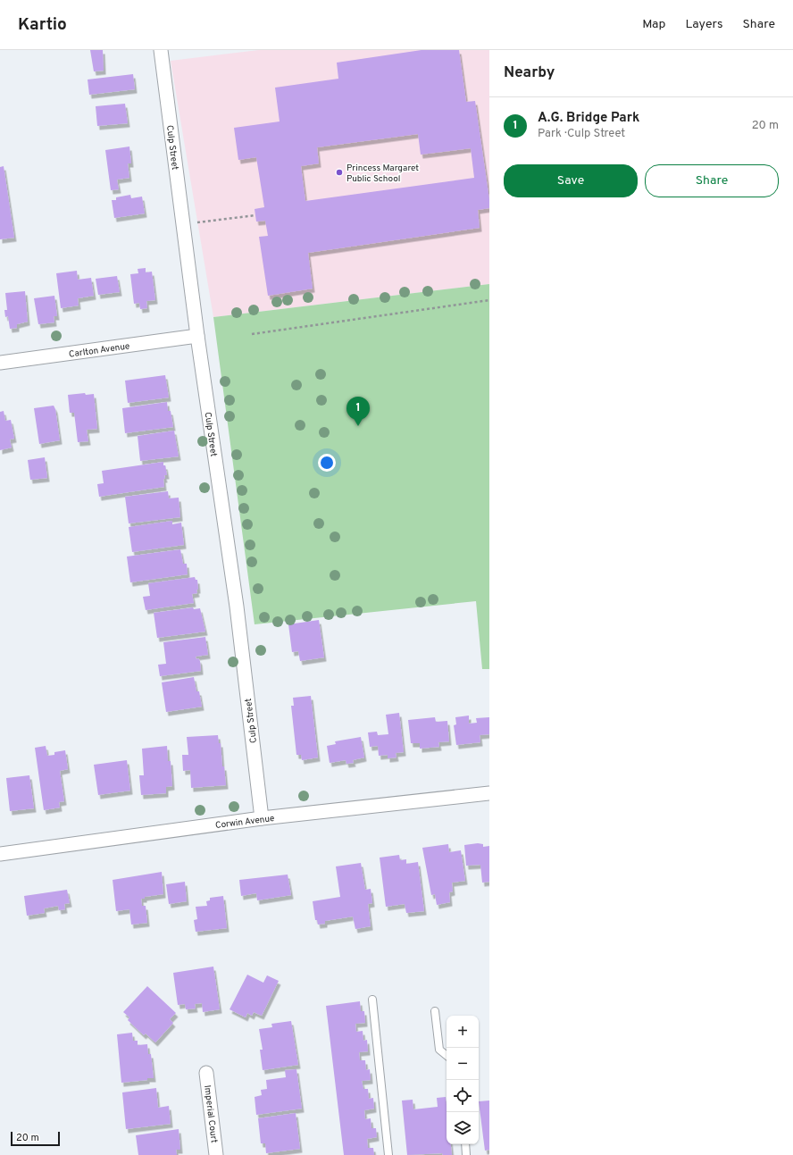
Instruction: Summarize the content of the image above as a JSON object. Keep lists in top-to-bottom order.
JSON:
{
  "streets": {
    "street": [
      "Culp Street",
      "Carlton Avenue",
      "Corwin Avenue",
      "Imperial Court"
    ]
  },
  "crossings": [
    ["Culp Street", "Carlton Avenue"],
    ["Culp Street", "Corwin Avenue"]
  ],
  "places": ["Princess Margaret Public School"],
  "scale_bar": "20 m",
  "page": {
    "header": "Kartio",
    "nav": ["Map", "Layers", "Share"],
    "heading": "Nearby",
    "list": [
      {
        "mark": "1",
        "name": "A.G. Bridge Park",
        "note": "Park · Culp Street",
        "value": "20 m"
      }
    ],
    "buttons": ["Save", "Share"],
    "pins": "1",
    "map_buttons": ["+", "−"],
    "scale": "20 m"
  }
}
